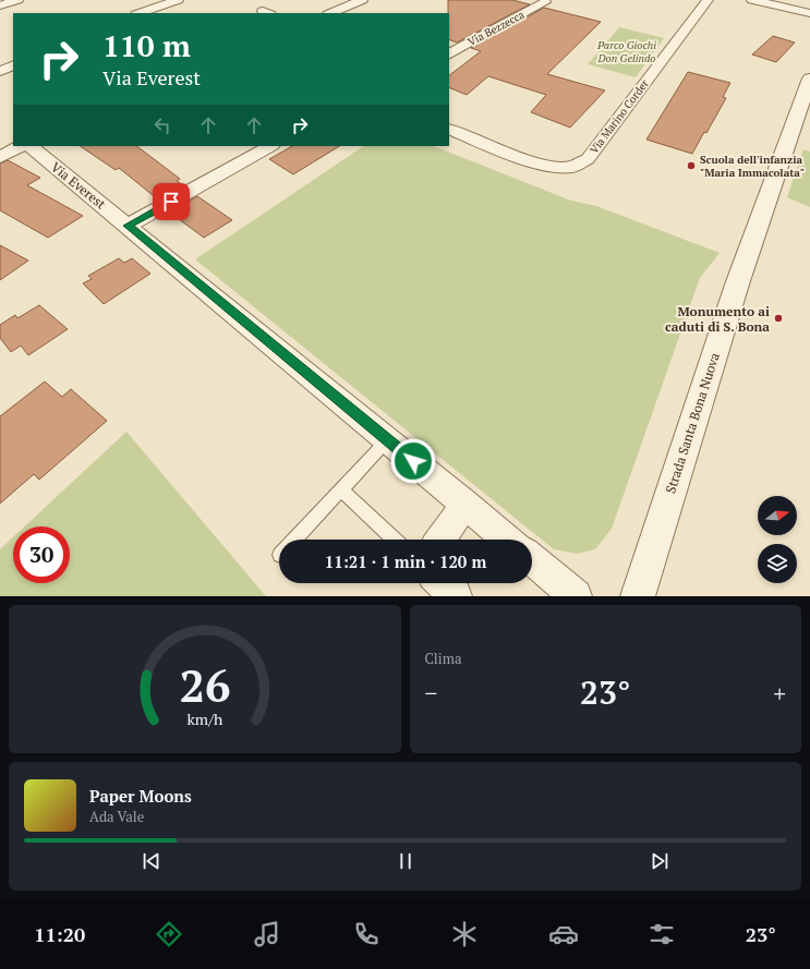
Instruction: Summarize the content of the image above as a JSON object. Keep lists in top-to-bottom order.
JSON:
{
  "streets": {
    "street": [
      "Via Bezzecca",
      "Via Marino Corder",
      "Via Everest",
      "Strada Santa Bona Nuova"
    ]
  },
  "parks": ["Parco Giochi Don Gelindo"],
  "places": ["Scuola dell'infanzia \"Maria Immacolata\"", "Monumento ai caduti di S. Bona"],
  "north": "right",
  "page": {
    "turn": ["110 m", "Via Everest"],
    "limit": "30",
    "trip": "11:21 · 1 min · 120 m",
    "tile": "Clima",
    "heat": ["−", "23°", "+"],
    "song": ["Paper Moons", "Ada Vale"],
    "tabs": ["11:20", "23°"],
    "gauge": ["26", "km/h"]
  }
}
